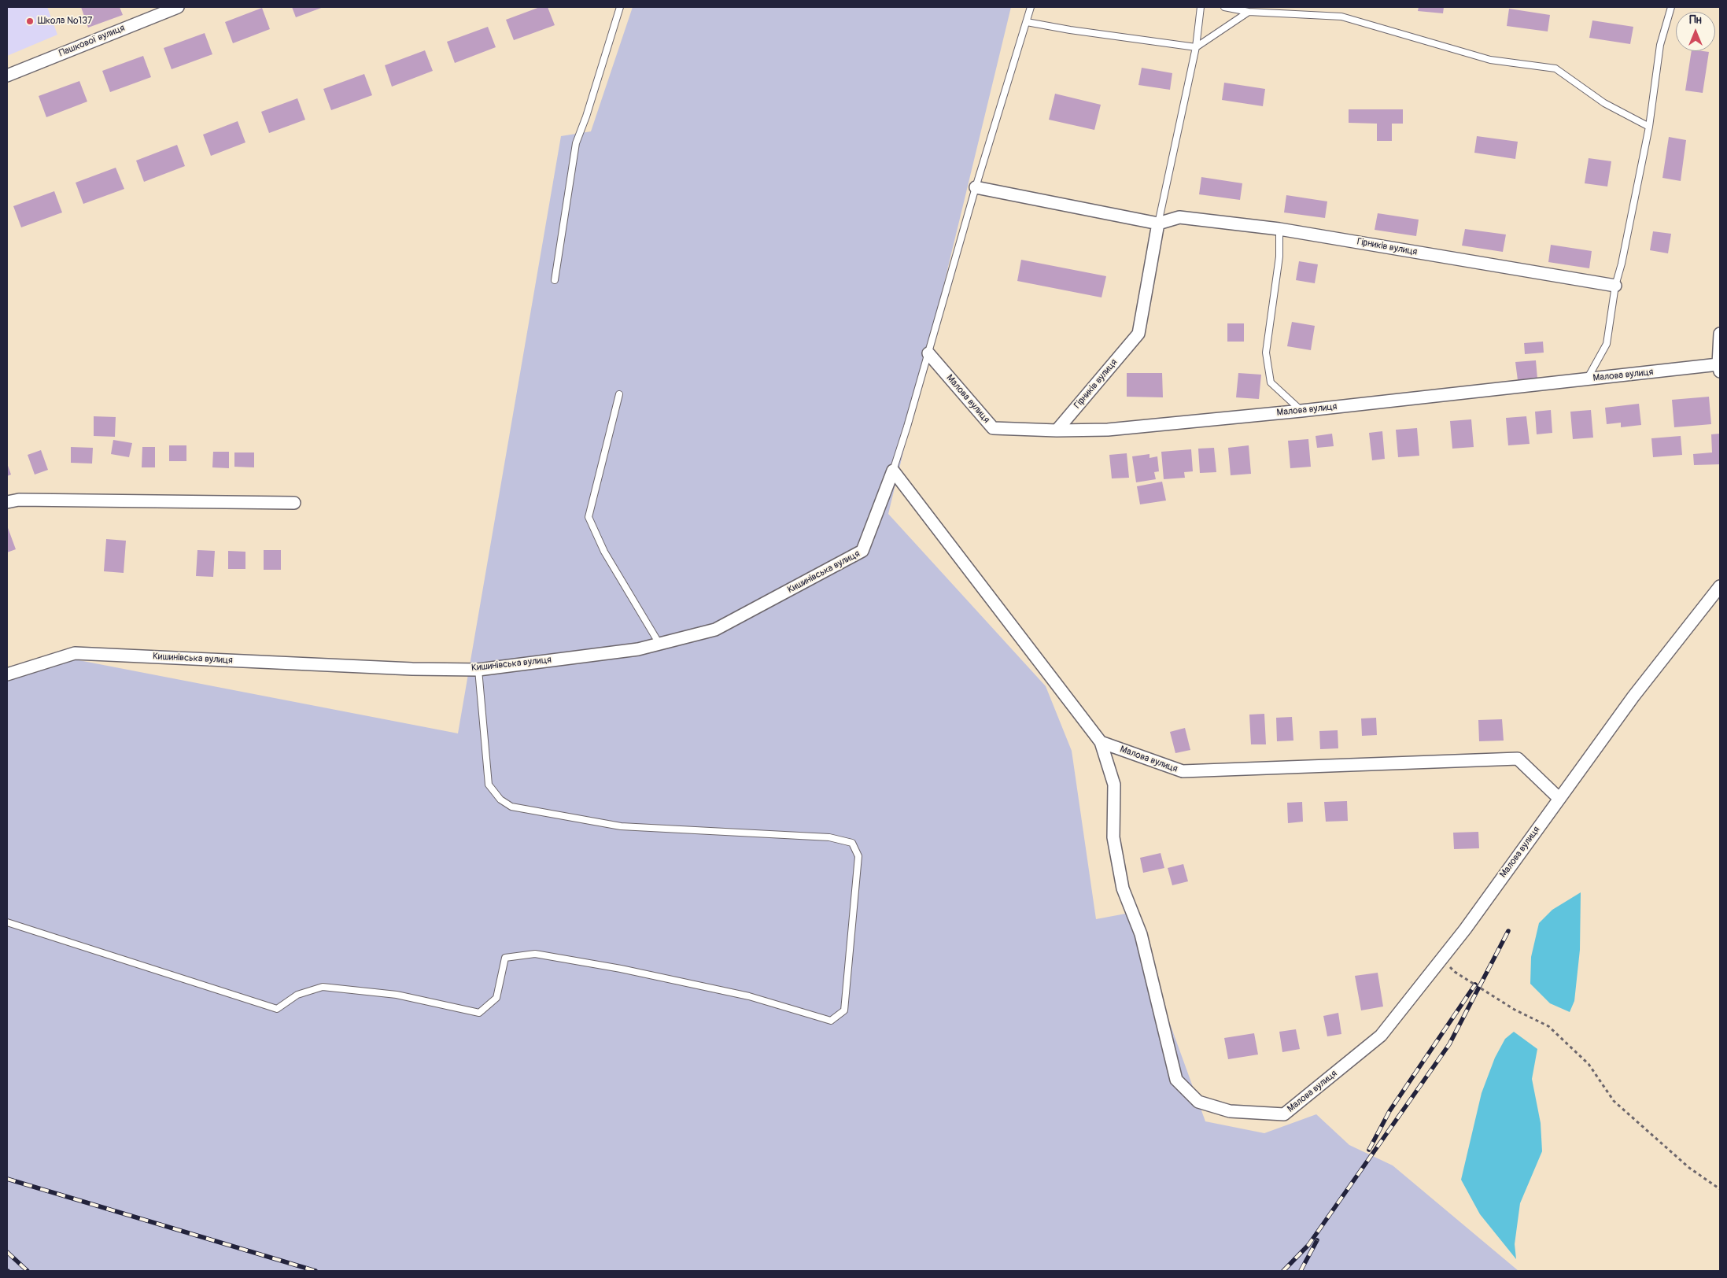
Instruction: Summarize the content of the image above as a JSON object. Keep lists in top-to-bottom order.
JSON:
{
  "streets": {
    "street": [
      "Пашкової вулиця",
      "Гірників вулиця",
      "Малова вулиця",
      "Кишинівська вулиця"
    ]
  },
  "crossings": [
    ["Гірників вулиця", "Малова вулиця"],
    ["Малова вулиця", "Кишинівська вулиця"]
  ],
  "places": ["Школа №137"],
  "north": "top"
}
